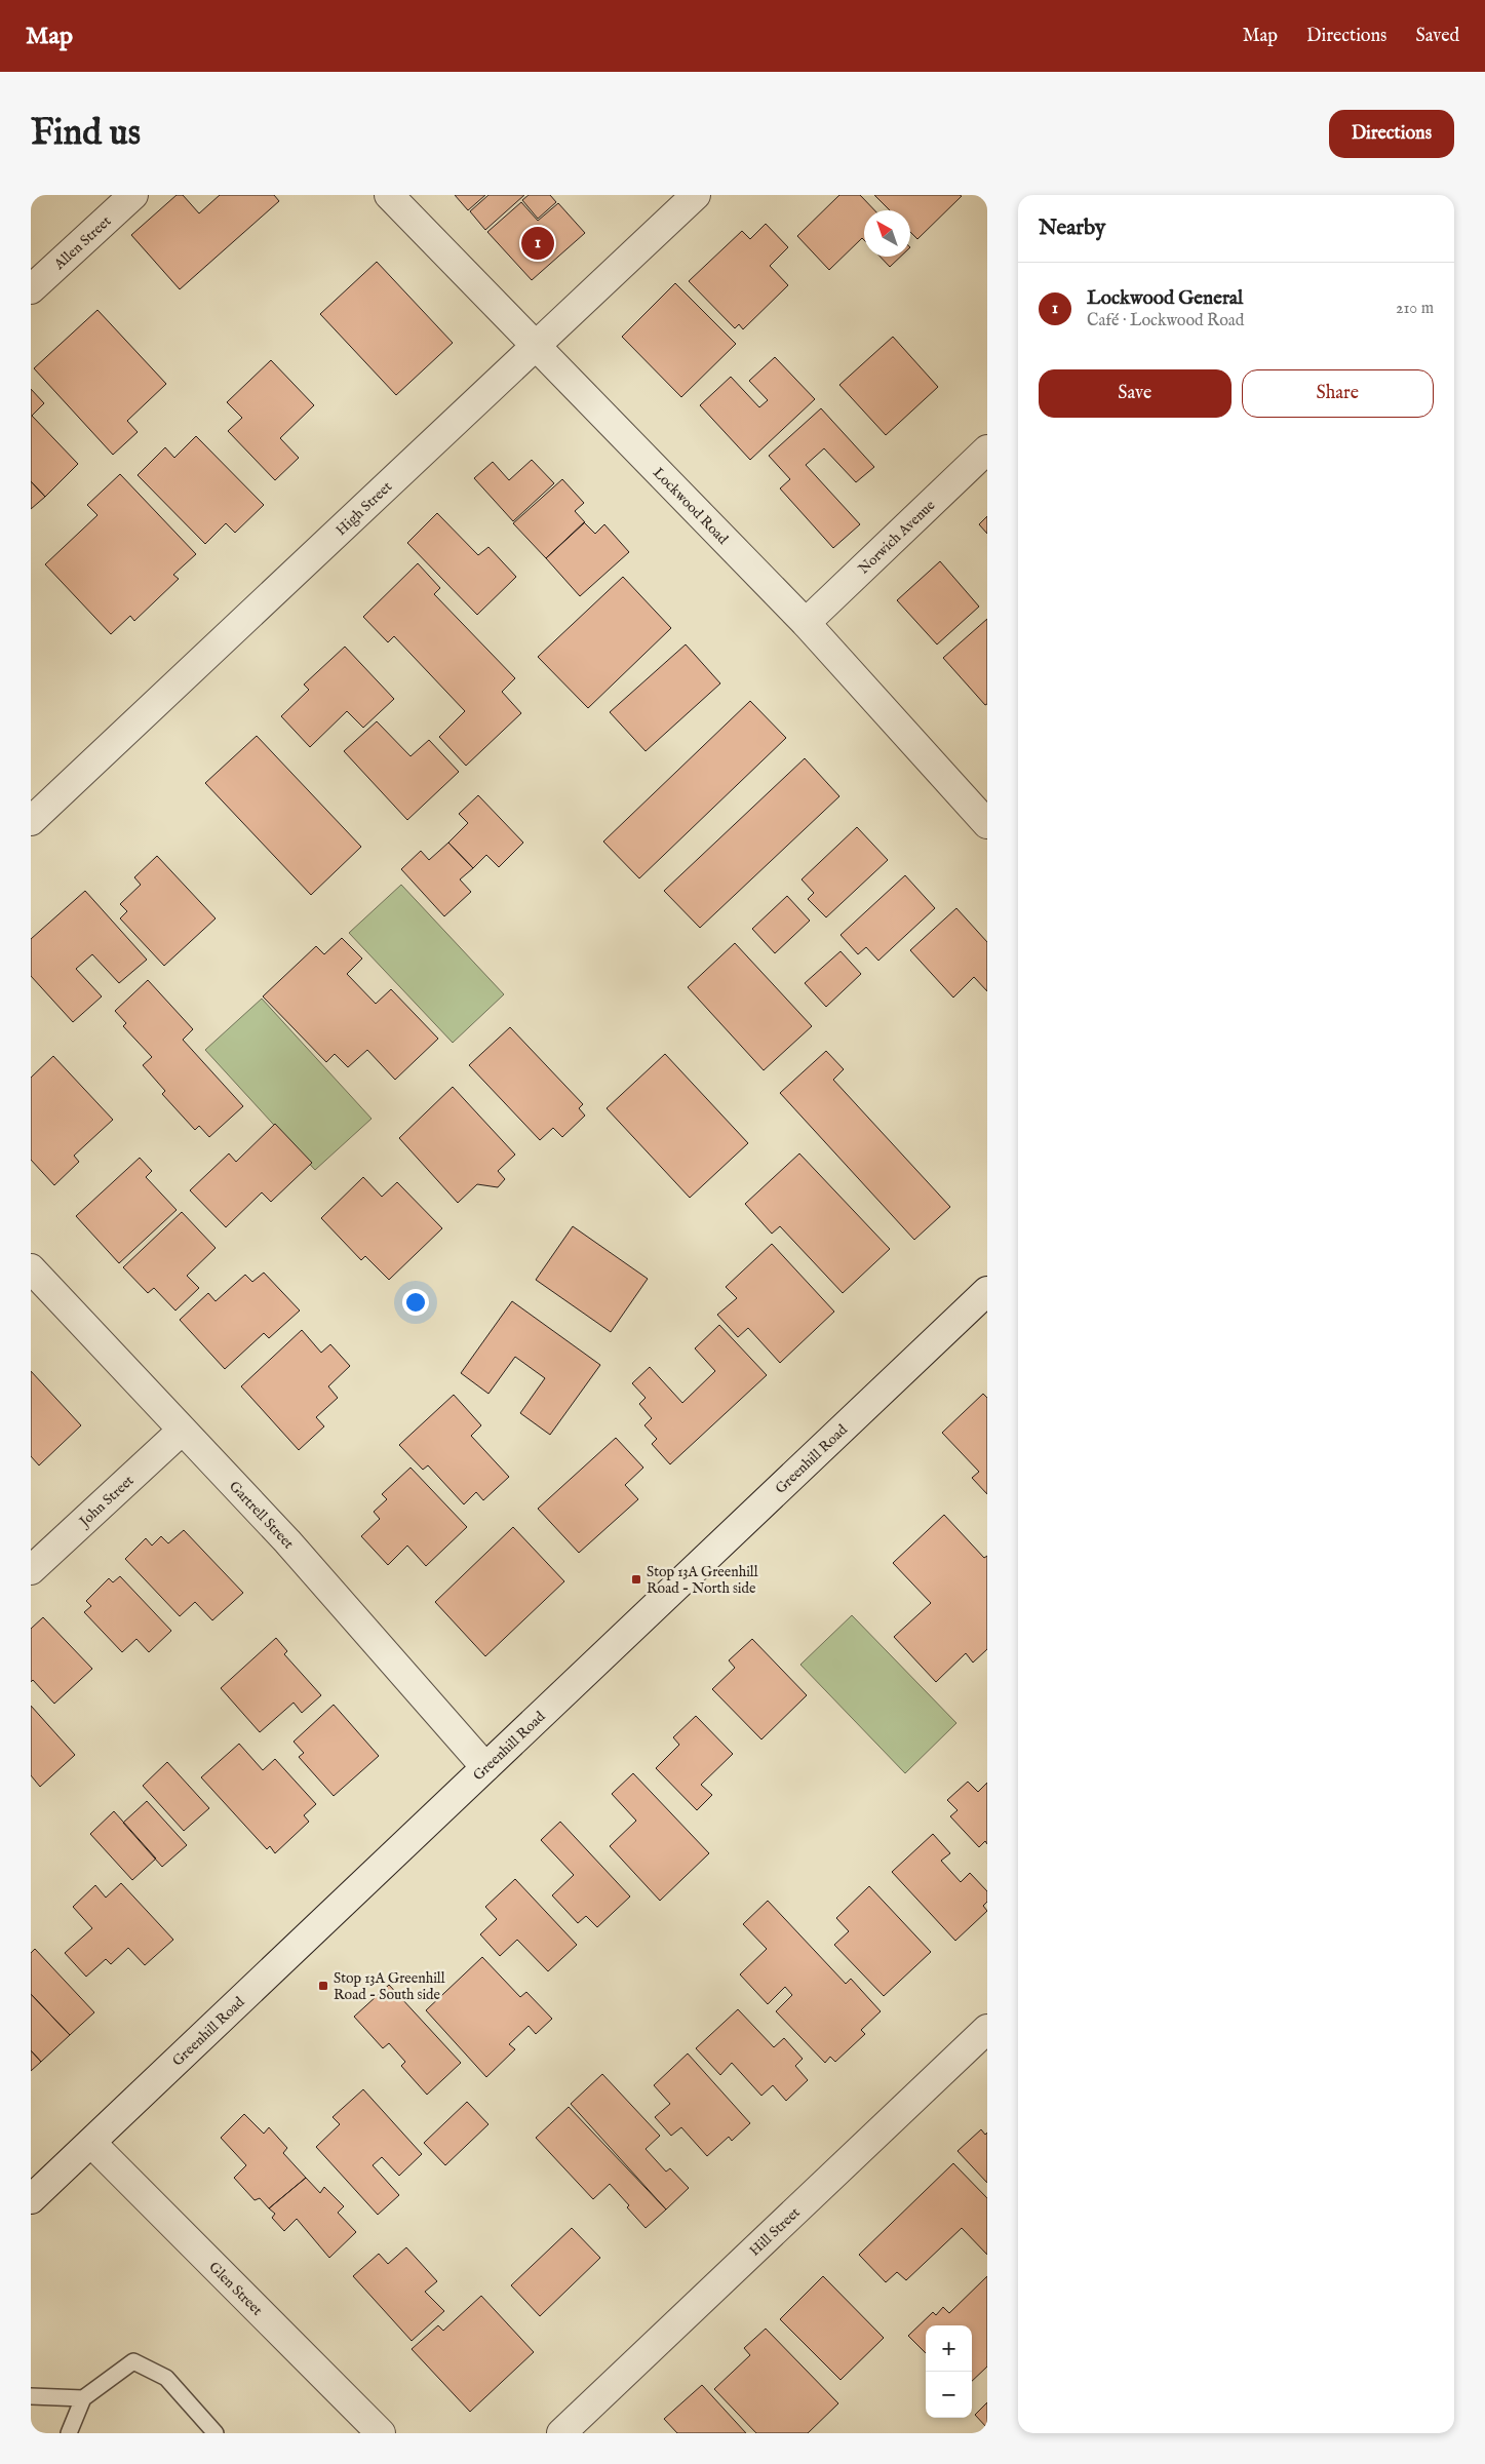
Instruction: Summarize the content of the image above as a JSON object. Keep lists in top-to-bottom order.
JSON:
{
  "streets": {
    "street": [
      "Allen Street",
      "Lockwood Road",
      "High Street",
      "Norwich Avenue",
      "Greenhill Road",
      "John Street",
      "Gartrell Street",
      "Hill Street",
      "Glen Street"
    ]
  },
  "crossings": [
    ["Lockwood Road", "High Street"],
    ["Lockwood Road", "Norwich Avenue"],
    ["Greenhill Road", "Gartrell Street"],
    ["Greenhill Road", "Glen Street"],
    ["John Street", "Gartrell Street"]
  ],
  "places": {
    "transit": ["Stop 13A Greenhill Road - North side", "Stop 13A Greenhill Road - South side"]
  },
  "north": "top left",
  "page": {
    "header": "Map",
    "nav": ["Map", "Directions", "Saved"],
    "buttons": [
      "Directions",
      ["Save", "Share"]
    ],
    "title": "Find us",
    "heading": "Nearby",
    "pins": "1",
    "list": [
      {
        "mark": "1",
        "name": "Lockwood General",
        "note": "Café · Lockwood Road",
        "value": "210 m"
      }
    ],
    "map_buttons": ["+", "−"]
  }
}
